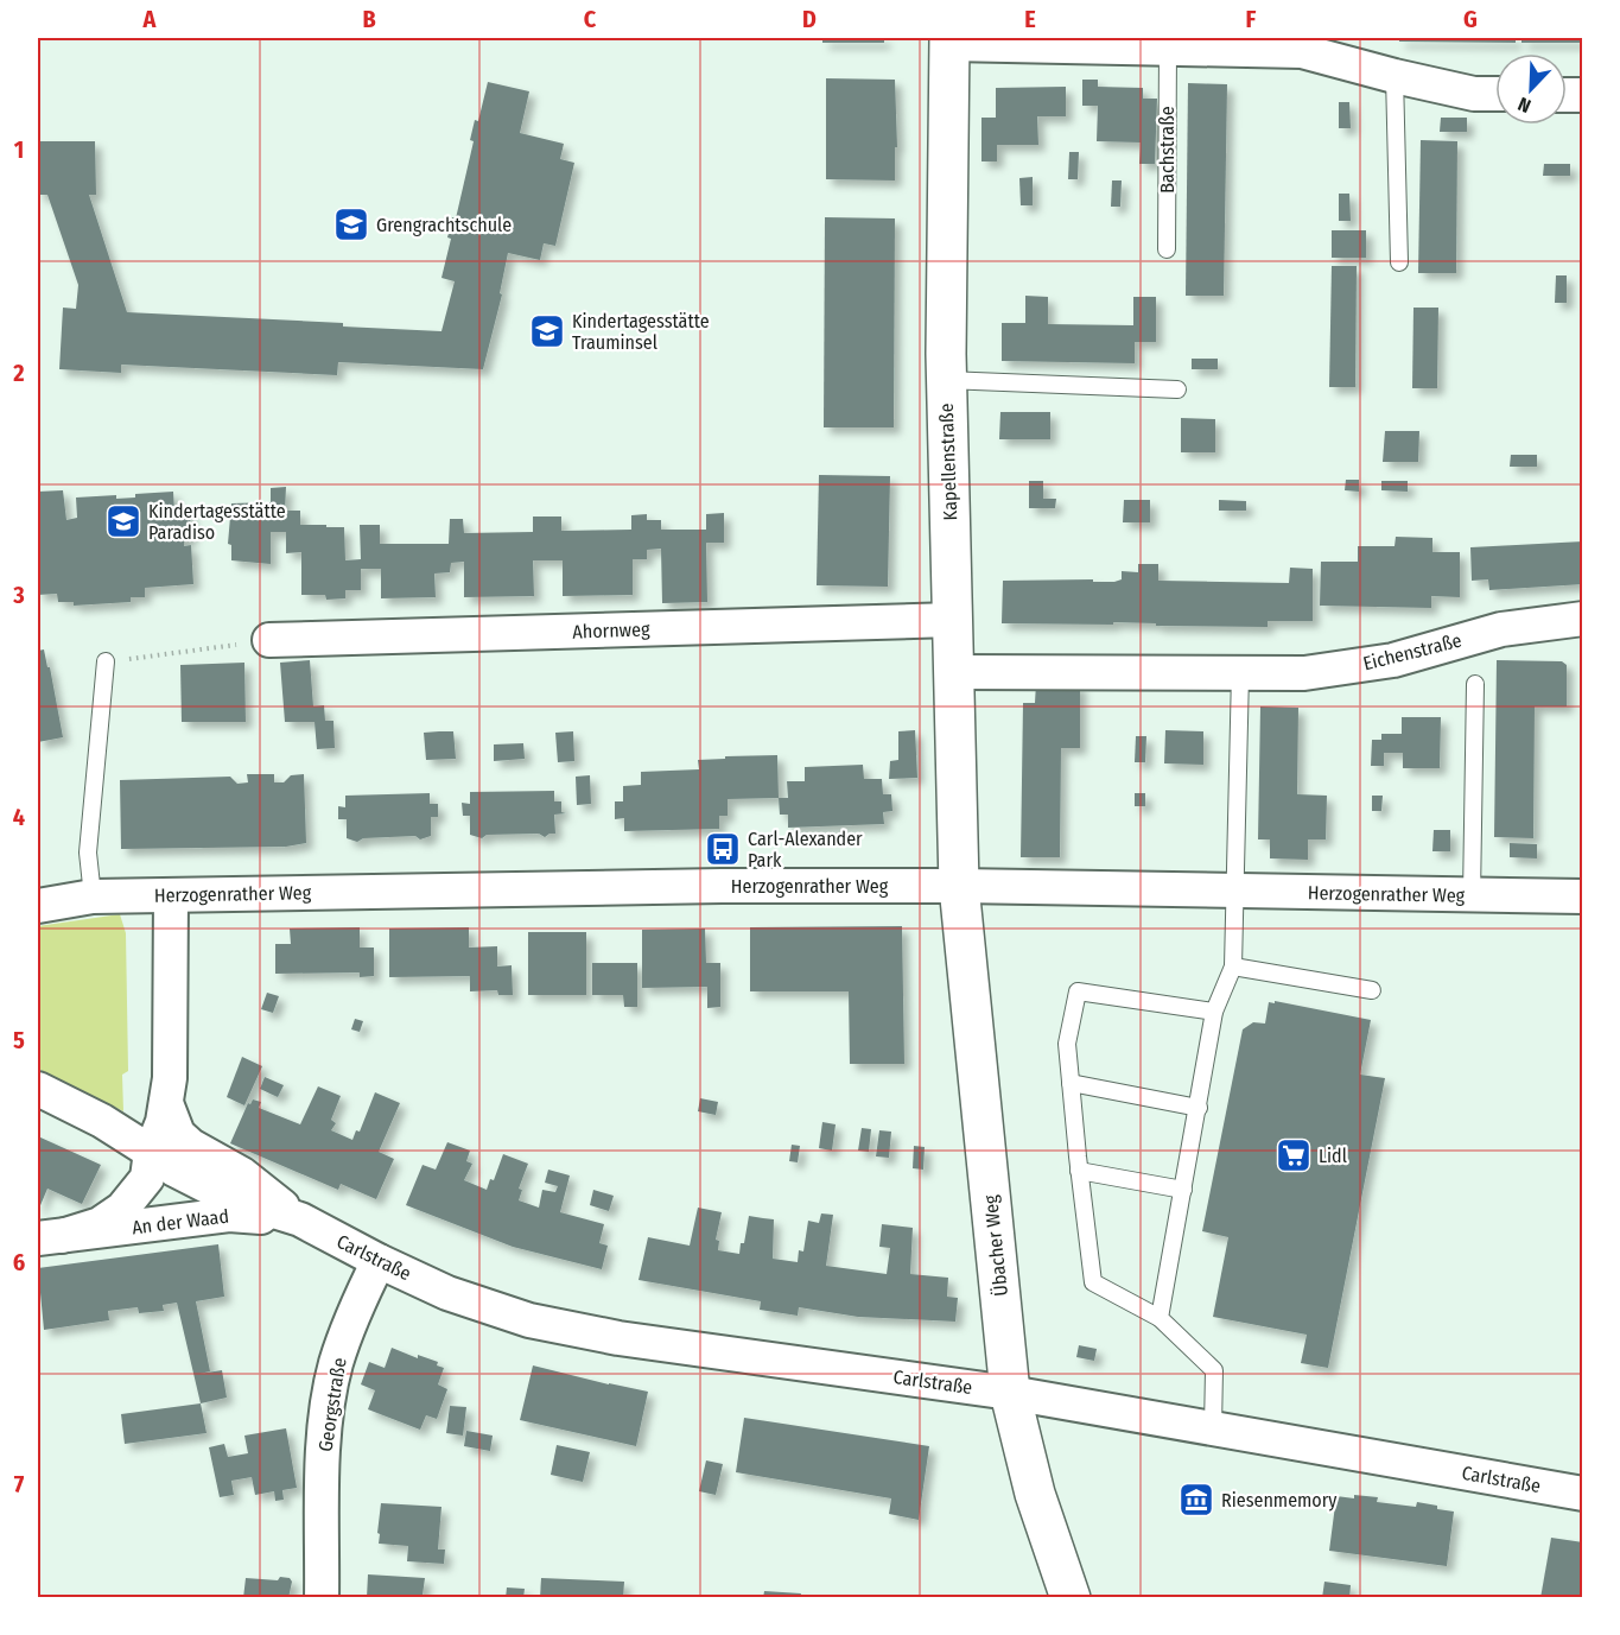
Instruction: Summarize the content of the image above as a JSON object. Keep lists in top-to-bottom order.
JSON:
{
  "streets": {
    "street": [
      "Kapellenstraße",
      "Ahornweg",
      "Eichenstraße",
      "Herzogenrather Weg",
      "An der Waad",
      "Übacher Weg",
      "Carlstraße",
      "Georgstraße"
    ],
    "lane": ["Bachstraße"]
  },
  "crossings": [
    ["Kapellenstraße", "Ahornweg"],
    ["Kapellenstraße", "Eichenstraße"],
    ["Kapellenstraße", "Herzogenrather Weg"],
    ["Kapellenstraße", "Übacher Weg"],
    ["Herzogenrather Weg", "Übacher Weg"],
    ["Herzogenrather Weg", "Carlstraße"],
    ["An der Waad", "Carlstraße"],
    ["Übacher Weg", "Carlstraße"],
    ["Carlstraße", "Georgstraße"]
  ],
  "places": {
    "school or university": ["Grengrachtschule", "Kindertagesstätte Trauminsel", "Kindertagesstätte Paradiso"],
    "bus stop": ["Carl-Alexander Park"],
    "supermarket": ["Lidl"],
    "museum": ["Riesenmemory"]
  },
  "north": "bottom left",
  "grid": {
    "columns": [
      "A",
      "B",
      "C",
      "D",
      "E",
      "F",
      "G"
    ],
    "rows": [
      "1",
      "2",
      "3",
      "4",
      "5",
      "6",
      "7"
    ]
  }
}
